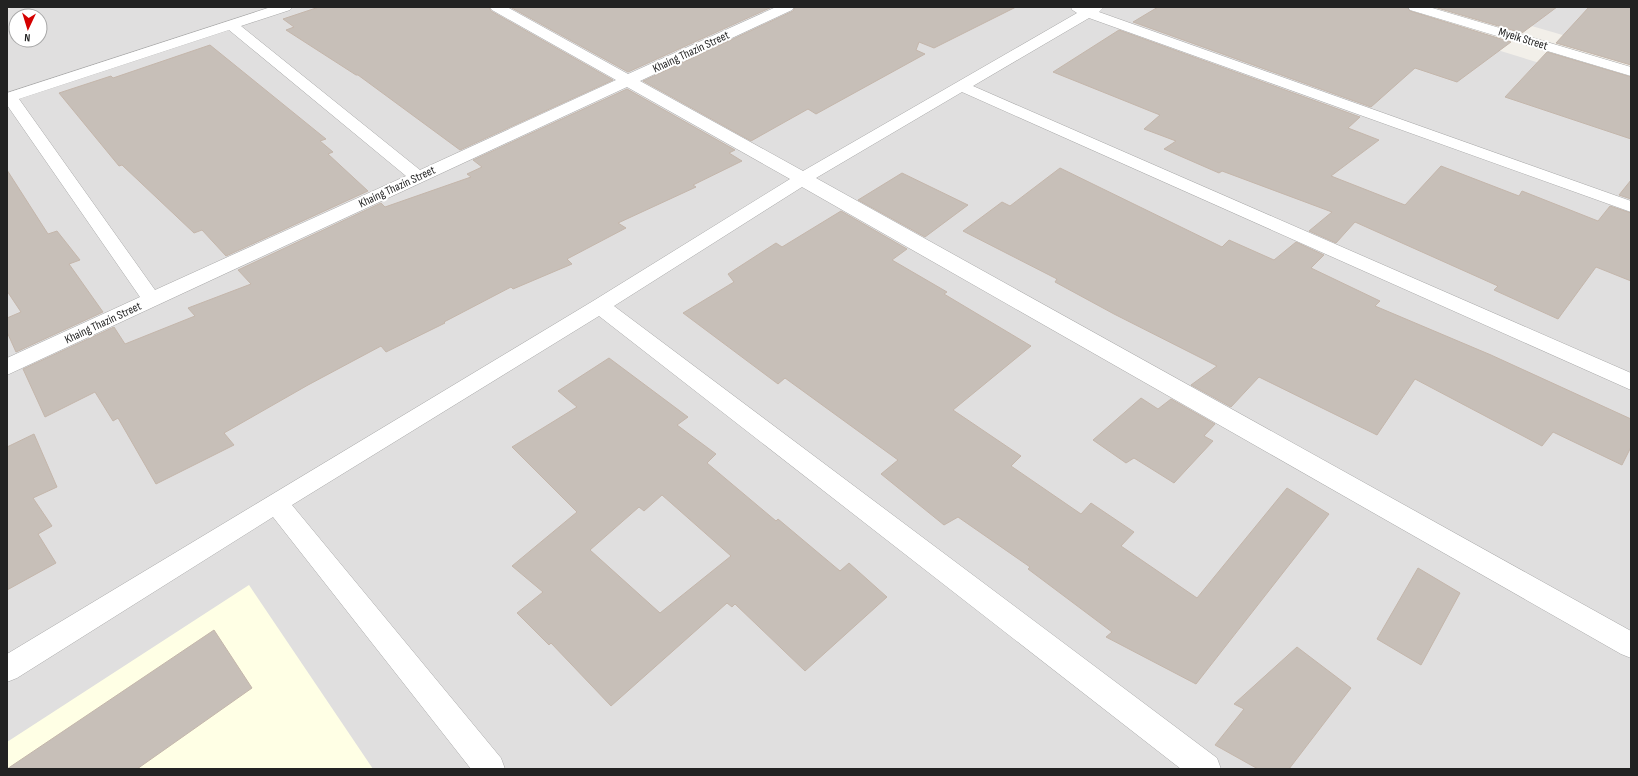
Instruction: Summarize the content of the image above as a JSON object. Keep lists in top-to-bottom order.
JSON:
{
  "streets": {
    "street": ["Myeik Street", "Khaing Thazin Street"]
  },
  "north": "bottom"
}
